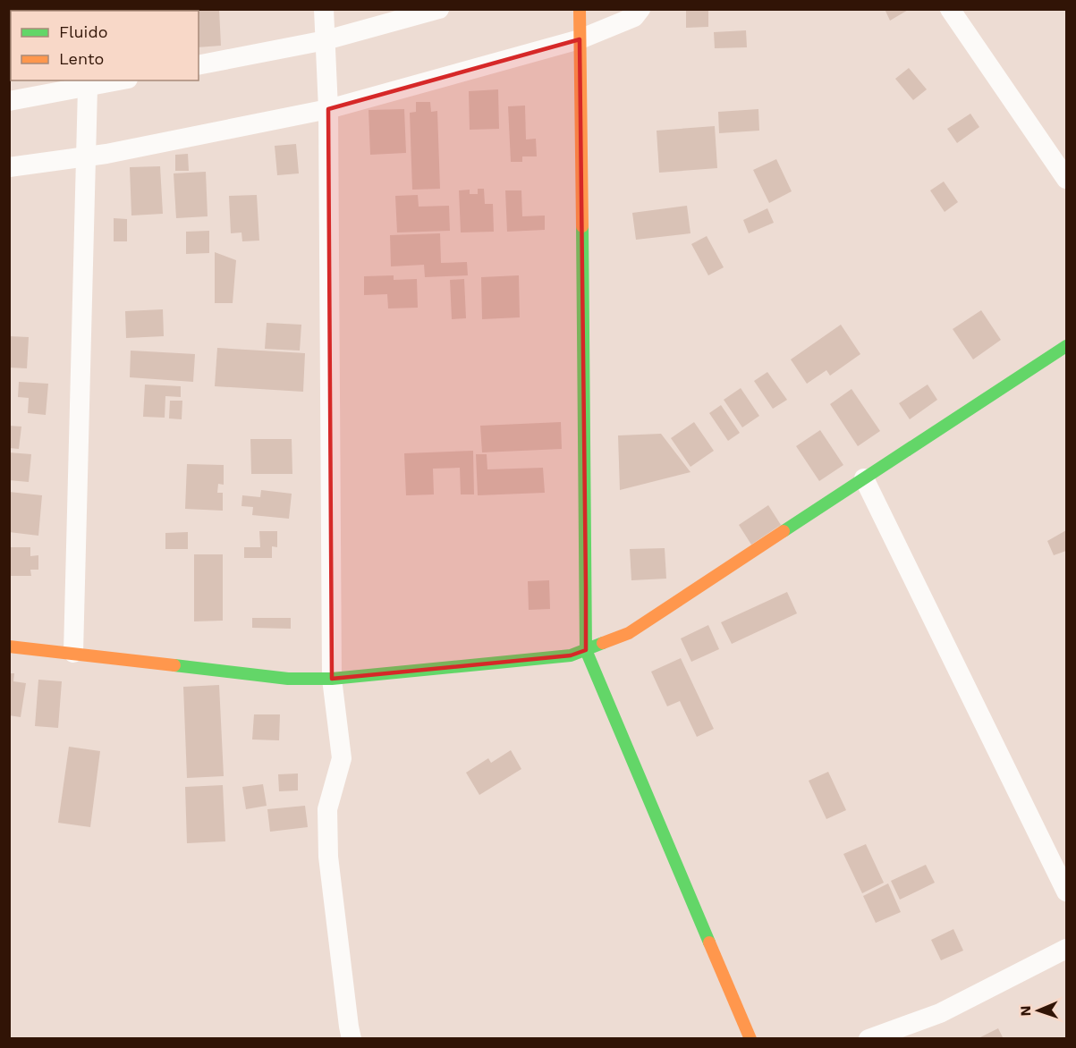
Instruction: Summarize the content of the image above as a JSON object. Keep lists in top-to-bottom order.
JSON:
{
  "legend": ["Fluido", "Lento"],
  "north": "left"
}
